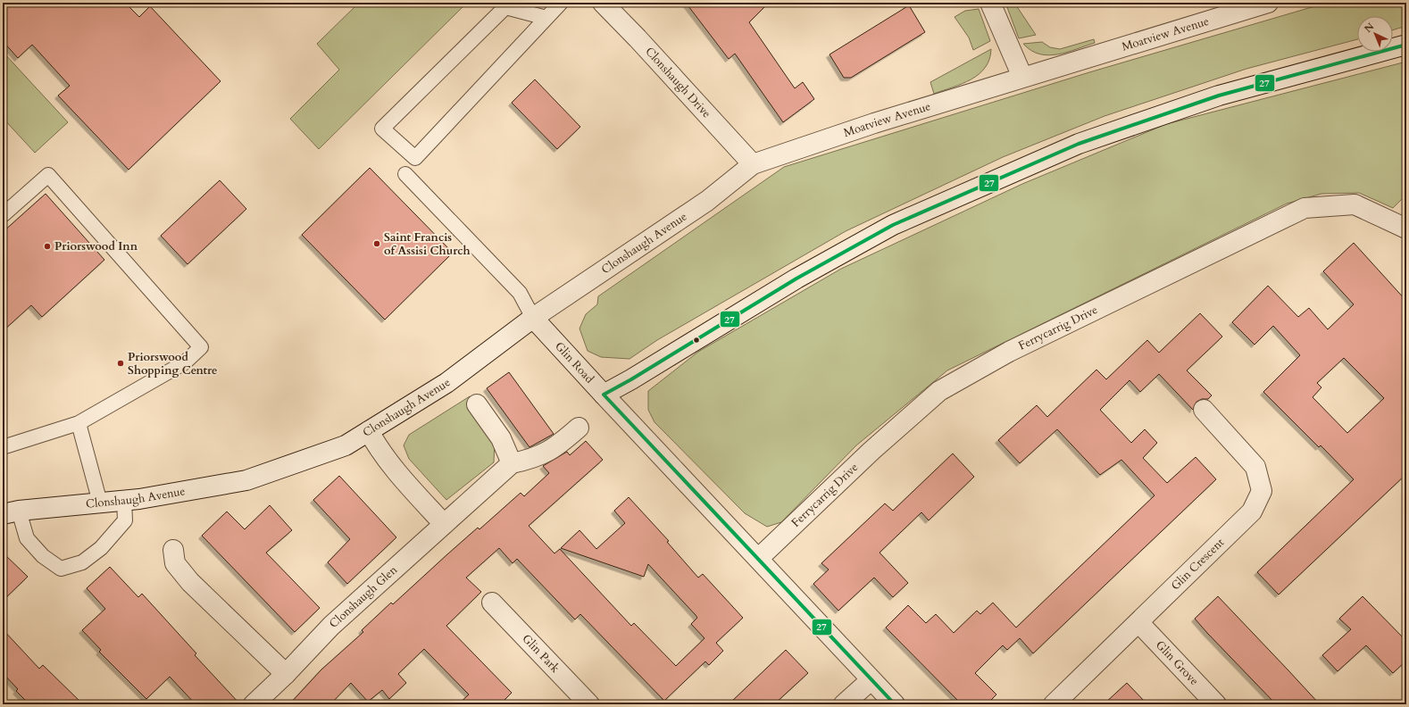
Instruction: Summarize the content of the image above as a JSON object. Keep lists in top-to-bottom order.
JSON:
{
  "streets": {
    "street": [
      "Moatview Avenue",
      "Clonshaugh Drive",
      "Clonshaugh Avenue",
      "Ferrycarrig Drive",
      "Glin Road",
      "Glin Crescent",
      "Clonshaugh Glen",
      "Glin Park",
      "Glin Grove"
    ]
  },
  "crossings": [
    ["Moatview Avenue", "Clonshaugh Drive"],
    ["Moatview Avenue", "Clonshaugh Avenue"],
    ["Clonshaugh Drive", "Clonshaugh Avenue"],
    ["Clonshaugh Avenue", "Glin Road"],
    ["Ferrycarrig Drive", "Glin Road"],
    ["Glin Crescent", "Glin Grove"]
  ],
  "places": ["Saint Francis of Assisi Church", "Priorswood Inn", "Priorswood Shopping Centre"],
  "lines": ["transit line 27"],
  "north": "top left"
}
